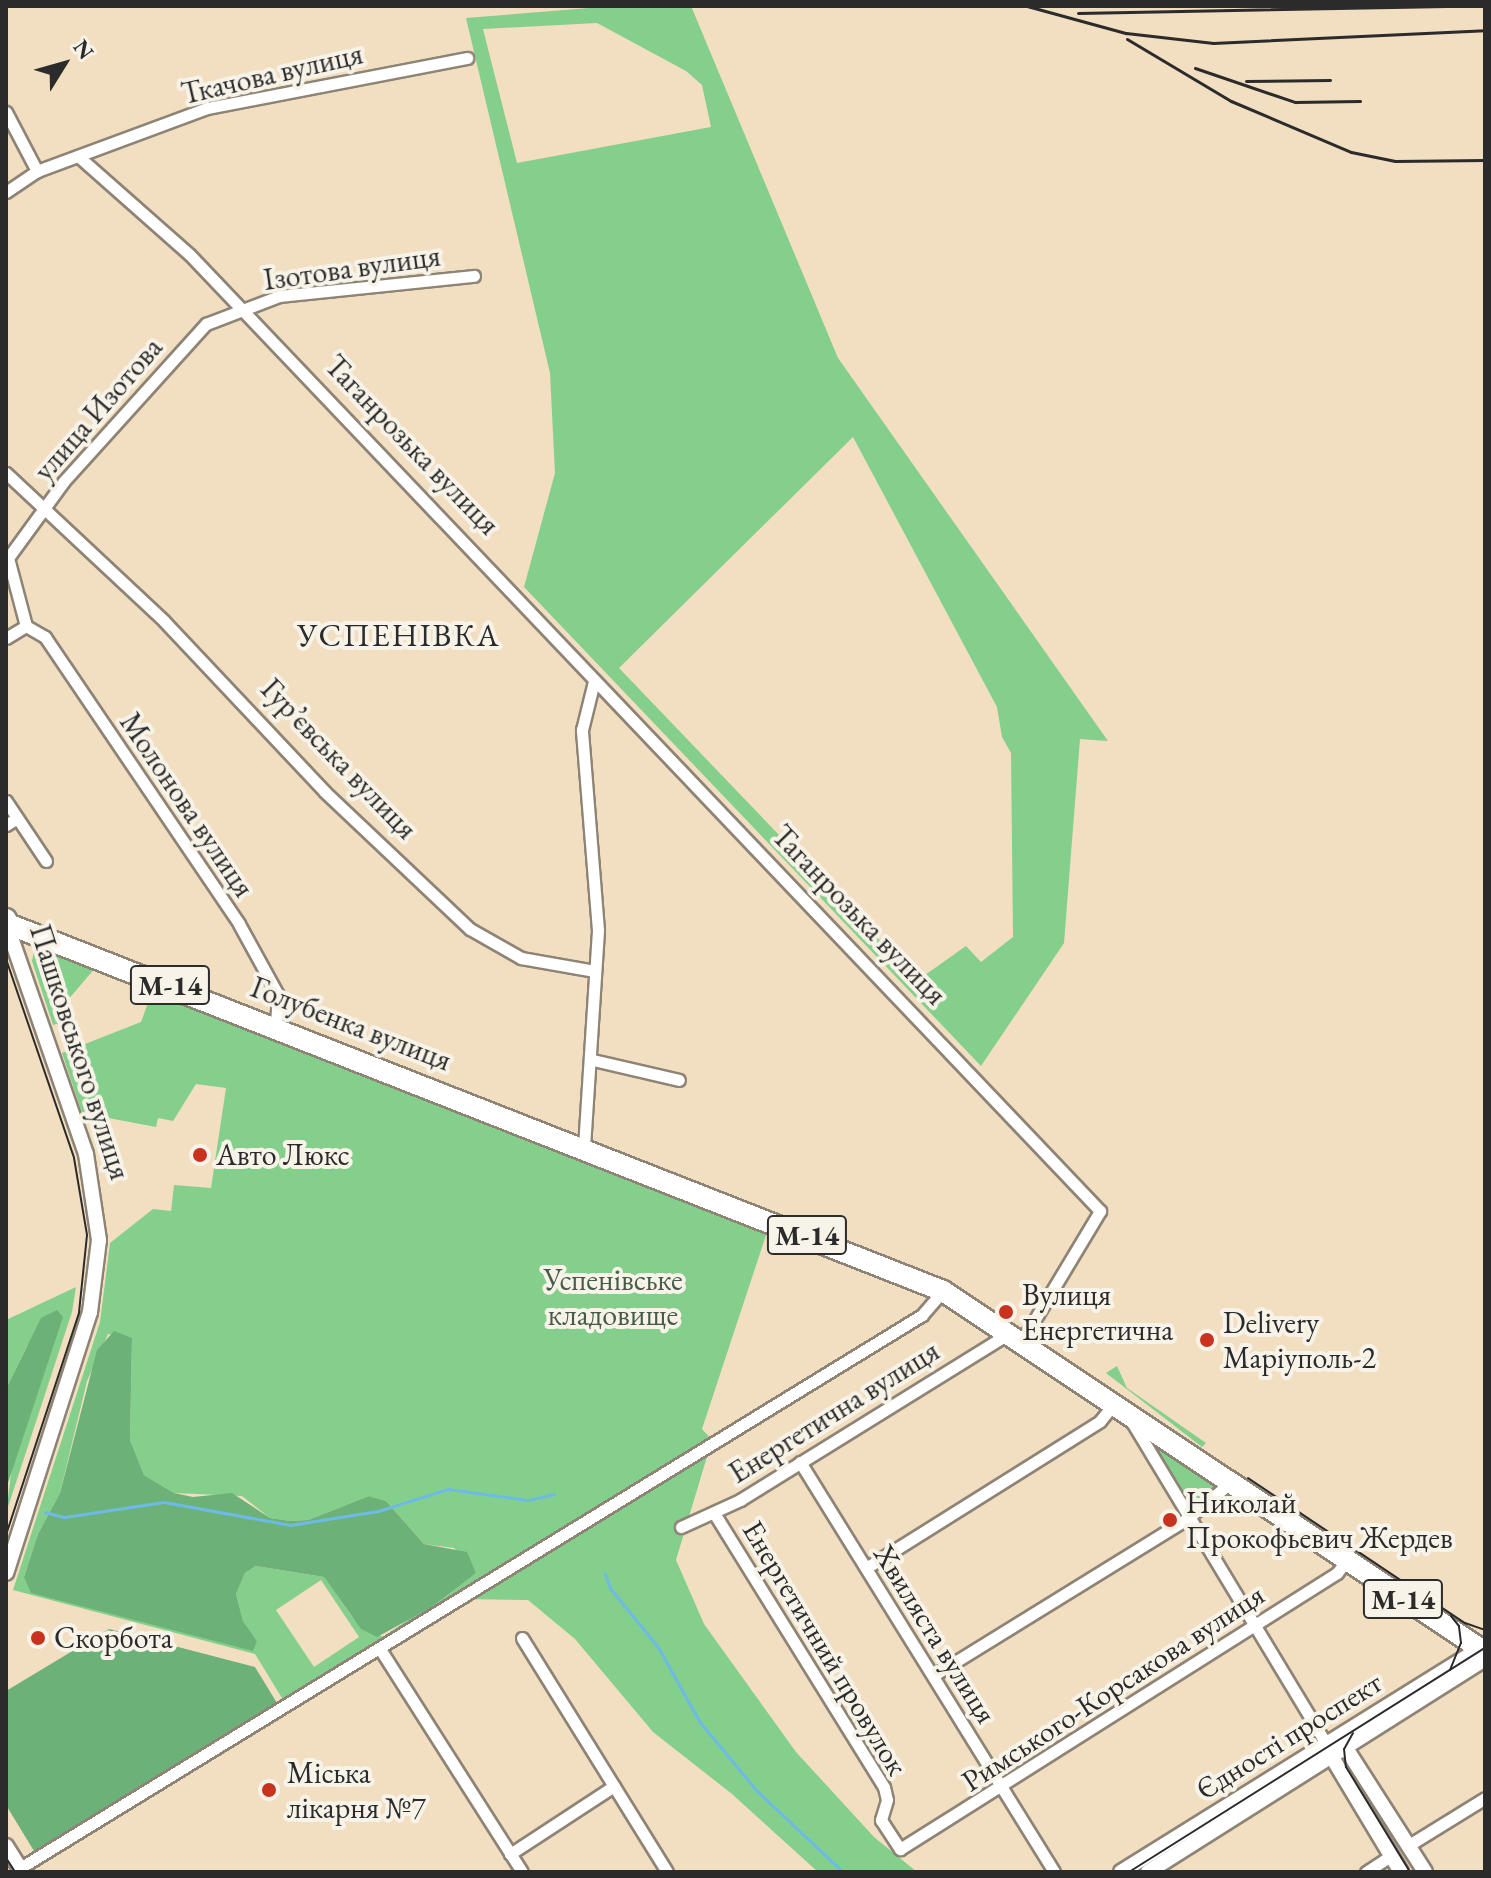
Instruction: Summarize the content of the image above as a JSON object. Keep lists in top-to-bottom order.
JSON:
{
  "streets": {
    "highway": ["М-14", "Голубенка вулиця"],
    "street": [
      "Ткачова вулиця",
      "Ізотова вулиця",
      "улица Изотова",
      "Таганрозька вулиця",
      "Гур’євська вулиця",
      "Молонова вулиця",
      "Пашковського вулиця",
      "Енергетична вулиця",
      "Хвиляста вулиця",
      "Енергетичний провулок",
      "Римського-Корсакова вулиця",
      "Єдності проспект"
    ]
  },
  "crossings": [
    ["Ткачова вулиця", "Таганрозька вулиця"],
    ["Ізотова вулиця", "улица Изотова"],
    ["Ізотова вулиця", "Таганрозька вулиця"],
    ["улица Изотова", "Таганрозька вулиця"],
    ["улица Изотова", "Гур’євська вулиця"],
    ["улица Изотова", "Молонова вулиця"],
    ["Таганрозька вулиця", "М-14"],
    ["Таганрозька вулиця", "Енергетична вулиця"],
    ["Молонова вулиця", "Голубенка вулиця"],
    ["М-14", "Голубенка вулиця"],
    ["М-14", "Енергетична вулиця"],
    ["М-14", "Римського-Корсакова вулиця"],
    ["М-14", "Єдності проспект"],
    ["Голубенка вулиця", "Пашковського вулиця"],
    ["Енергетична вулиця", "Хвиляста вулиця"],
    ["Енергетична вулиця", "Енергетичний провулок"],
    ["Хвиляста вулиця", "Римського-Корсакова вулиця"],
    ["Енергетичний провулок", "Римського-Корсакова вулиця"]
  ],
  "districts": ["УСПЕНІВКА"],
  "parks": ["Успенівське кладовище"],
  "places": [
    "Авто Люкс",
    "Вулиця Енергетична",
    "Delivery Марiуполь-2",
    "Николай Прокофьевич Жердев",
    "Скорбота",
    "Міська лікарня №7"
  ],
  "north": "top right"
}
